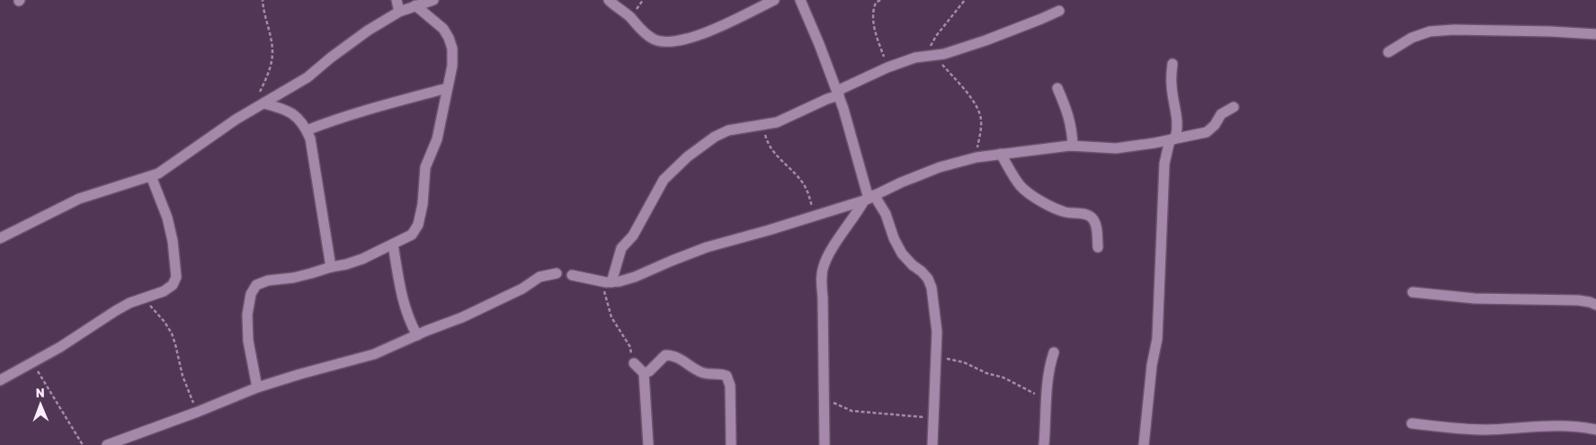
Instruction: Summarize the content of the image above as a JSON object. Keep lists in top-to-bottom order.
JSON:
{
  "north": "top"
}
